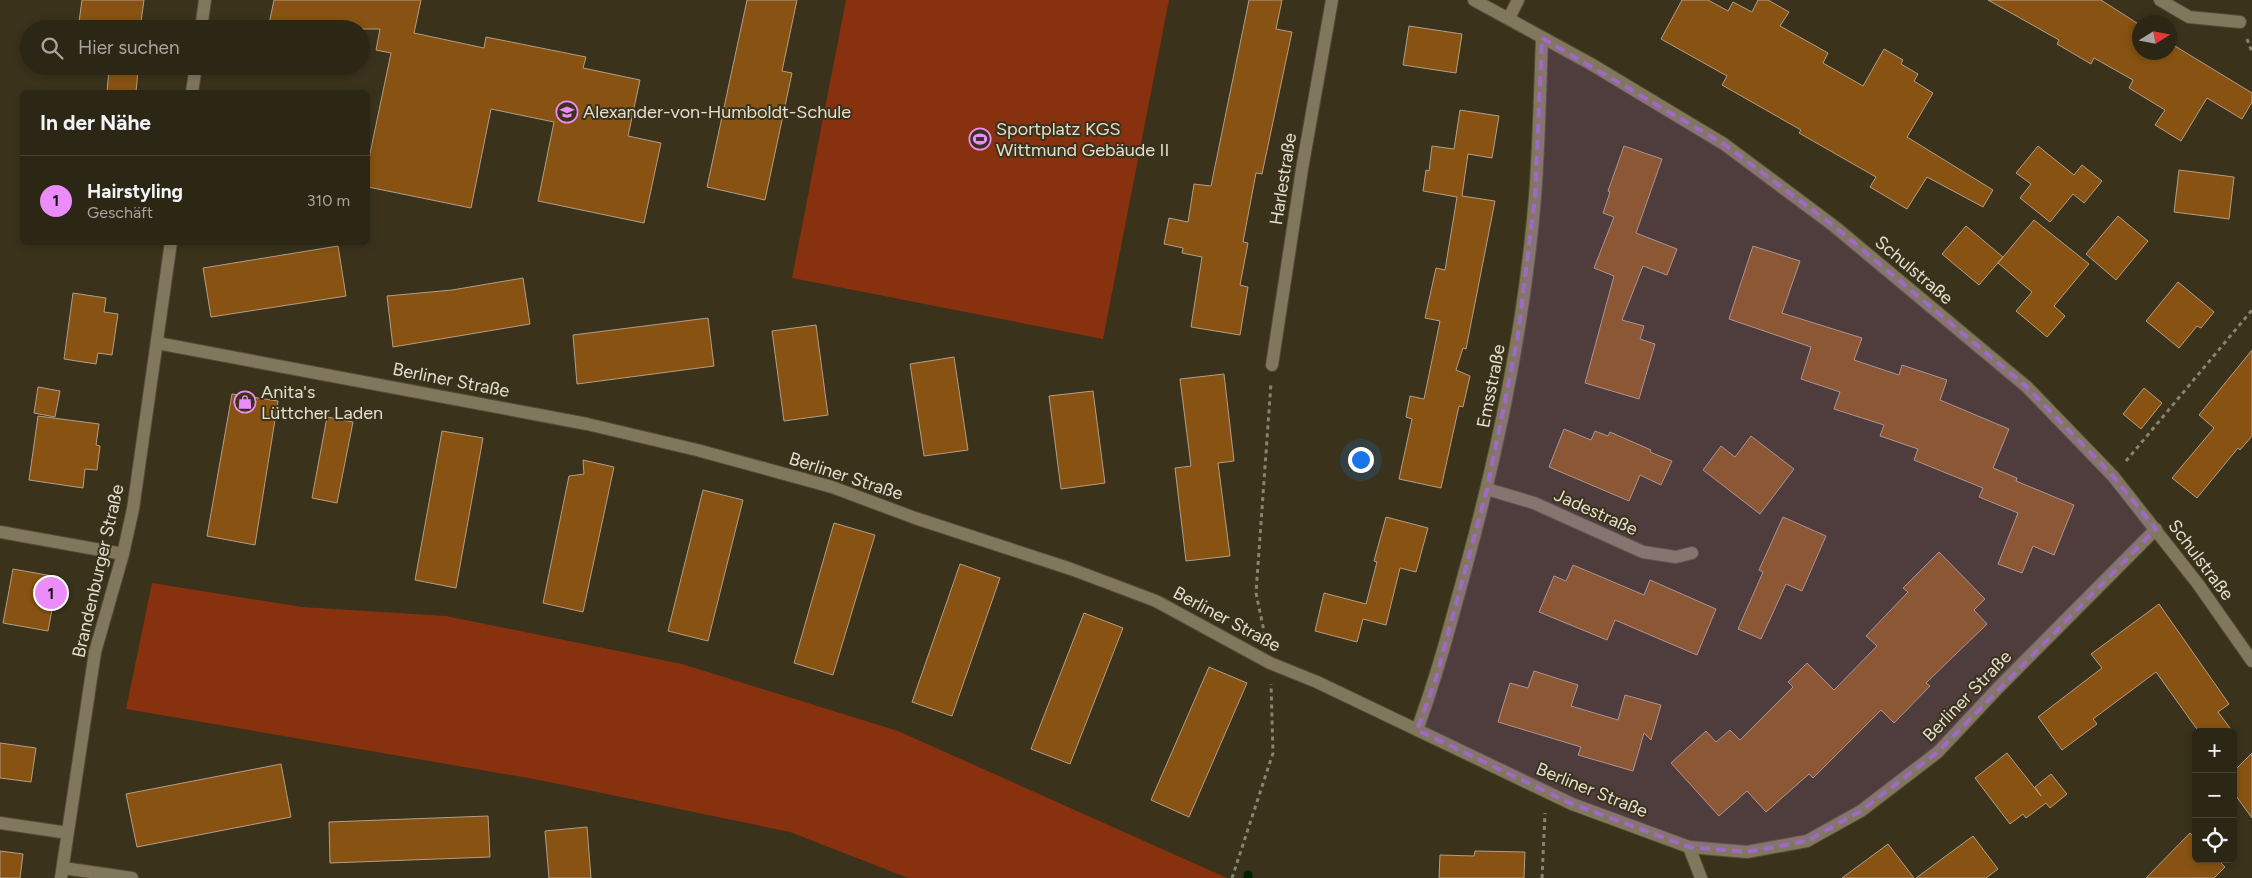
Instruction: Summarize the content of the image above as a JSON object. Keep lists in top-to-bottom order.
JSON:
{
  "streets": {
    "street": [
      "Harlestraße",
      "Schulstraße",
      "Berliner Straße",
      "Emsstraße",
      "Jadestraße",
      "Brandenburger Straße"
    ]
  },
  "crossings": [
    ["Schulstraße", "Berliner Straße"],
    ["Schulstraße", "Emsstraße"],
    ["Berliner Straße", "Emsstraße"],
    ["Berliner Straße", "Brandenburger Straße"],
    ["Emsstraße", "Jadestraße"]
  ],
  "places": {
    "school or university": ["Alexander-von-Humboldt-Schule"],
    "sports": ["Sportplatz KGS Wittmund Gebäude II"],
    "shop": ["Anita's Lüttcher Laden"]
  },
  "north": "right",
  "page": {
    "search": "Hier suchen",
    "heading": "In der Nähe",
    "list": [
      {
        "mark": "1",
        "name": "Hairstyling",
        "note": "Geschäft",
        "value": "310 m"
      }
    ],
    "pins": "1",
    "map_buttons": ["+", "−"]
  }
}
